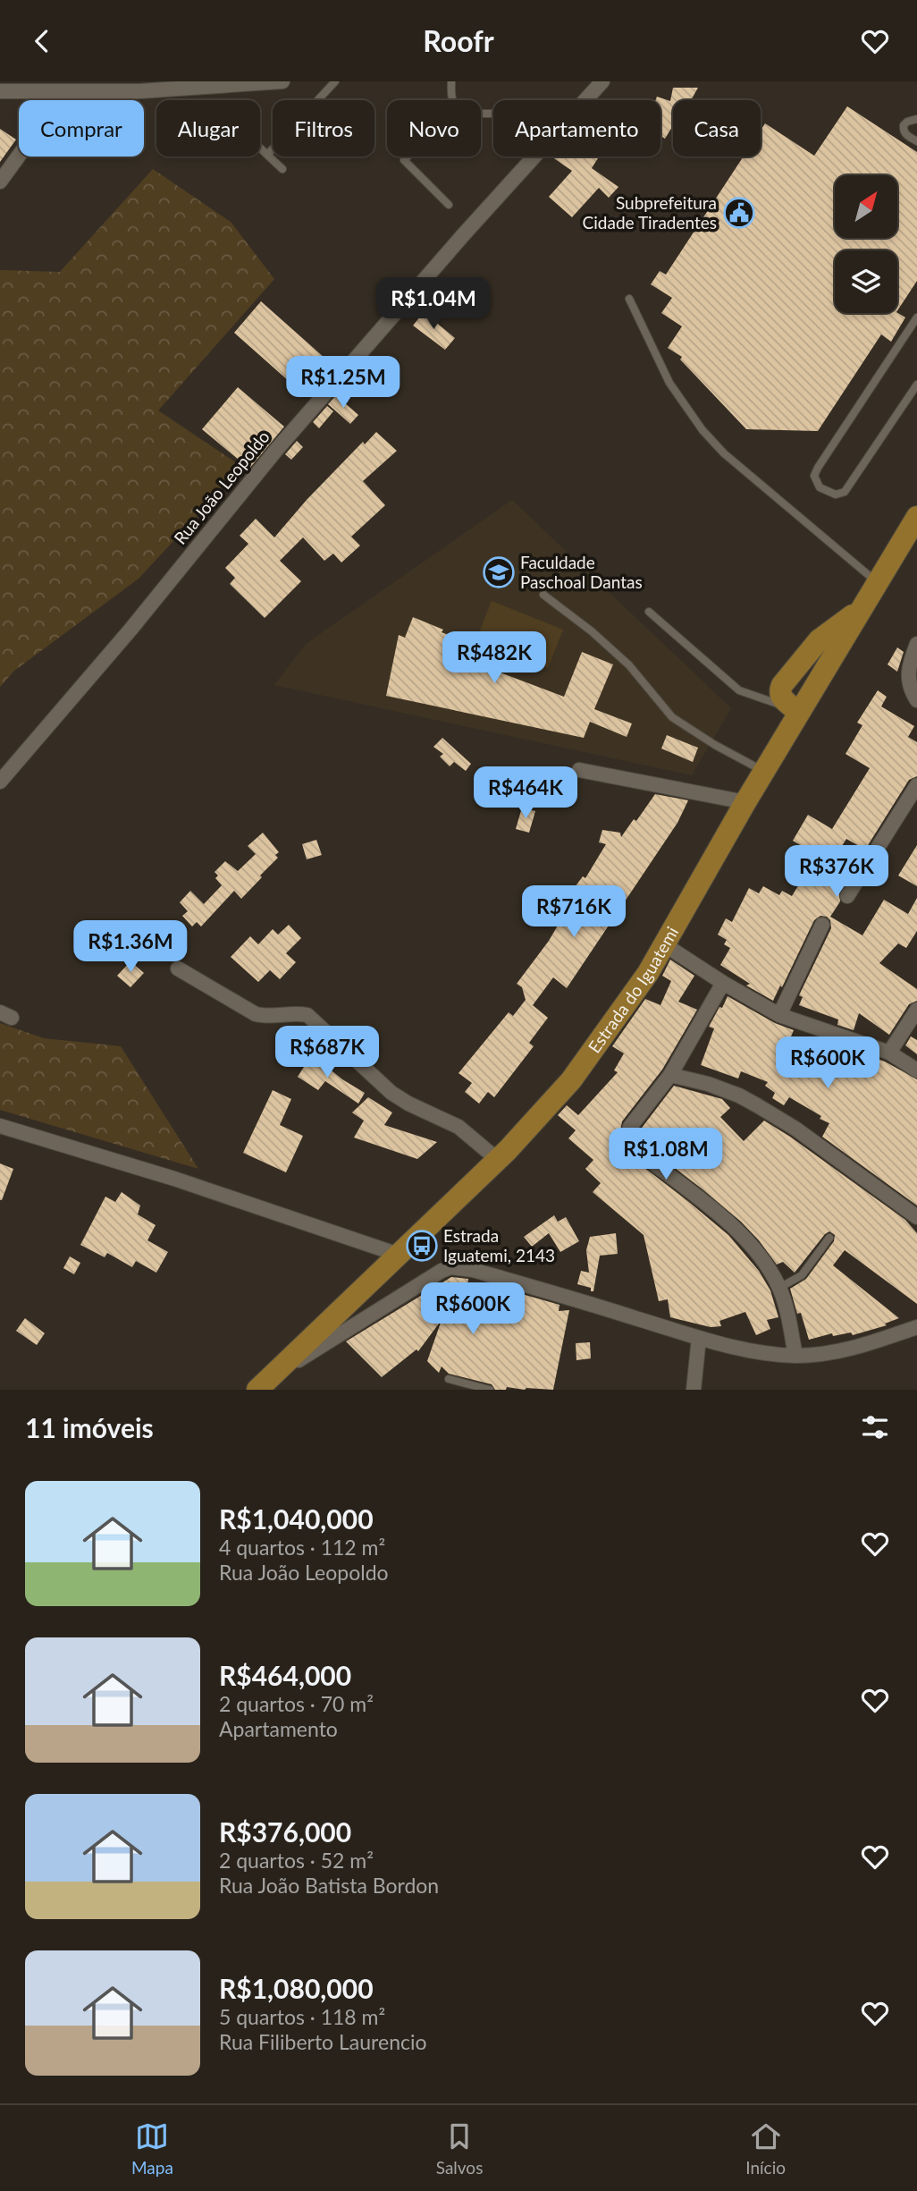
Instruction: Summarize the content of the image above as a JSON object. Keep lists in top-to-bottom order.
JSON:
{
  "streets": {
    "main road": ["Estrada do Iguatemi"],
    "street": ["Rua João Leopoldo"]
  },
  "places": {
    "public building": ["Subprefeitura Cidade Tiradentes"],
    "school or university": ["Faculdade Paschoal Dantas"],
    "bus stop": ["Estrada Iguatemi, 2143"]
  },
  "north": "top right",
  "page": {
    "header": "Roofr",
    "chip": [
      "Comprar",
      "Alugar",
      "Filtros",
      "Novo",
      "Apartamento",
      "Casa"
    ],
    "price": [
      "R$1.04M",
      "R$1.25M",
      "R$482K",
      "R$464K",
      "R$376K",
      "R$716K",
      "R$1.36M",
      "R$687K",
      "R$600K",
      "R$1.08M",
      "R$600K"
    ],
    "heading": "11 imóveis",
    "list": [
      {
        "name": "R$1,040,000",
        "note": "4 quartos · 112 m² · Rua João Leopoldo"
      },
      {
        "name": "R$464,000",
        "note": "2 quartos · 70 m² · Apartamento"
      },
      {
        "name": "R$376,000",
        "note": "2 quartos · 52 m² · Rua João Batista Bordon"
      },
      {
        "name": "R$1,080,000",
        "note": "5 quartos · 118 m² · Rua Filiberto Laurencio"
      }
    ],
    "tabs": ["Mapa", "Salvos", "Início"]
  }
}
